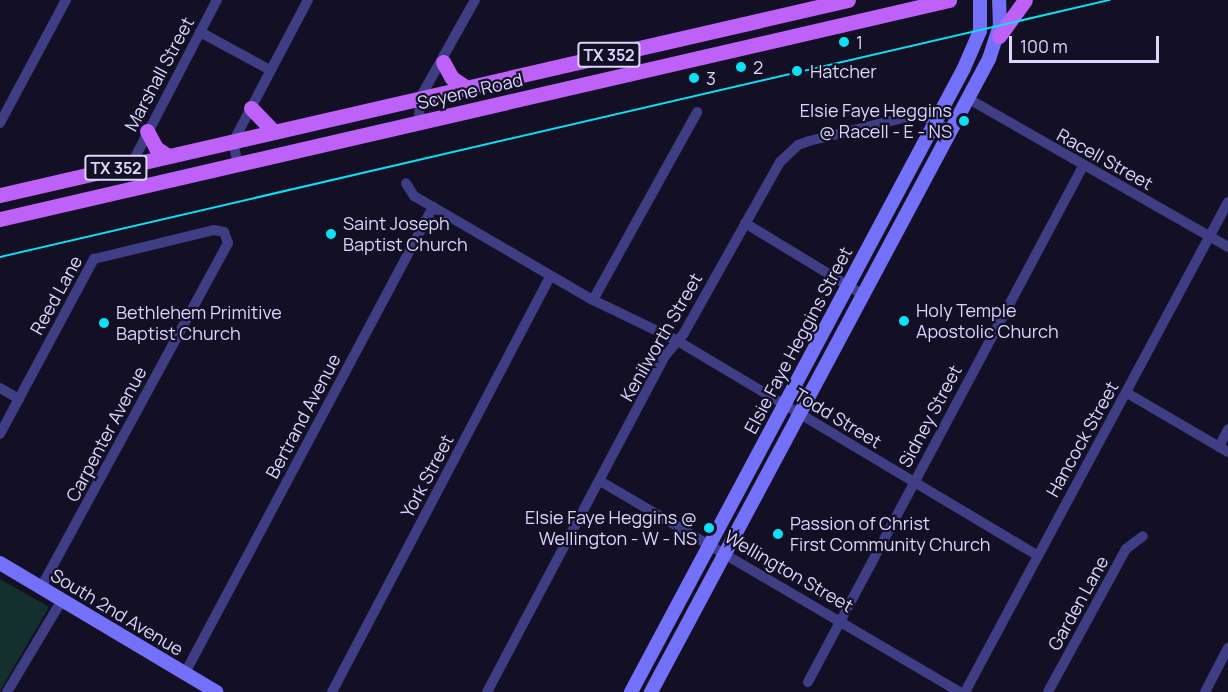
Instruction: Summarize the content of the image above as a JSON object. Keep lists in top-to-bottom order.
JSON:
{
  "streets": {
    "main road": [
      "TX 352",
      "Scyene Road",
      "Elsie Faye Heggins Street",
      "South 2nd Avenue"
    ],
    "street": [
      "Marshall Street",
      "Racell Street",
      "Reed Lane",
      "Kenilworth Street",
      "Bertrand Avenue",
      "Sidney Street",
      "Todd Street",
      "Carpenter Avenue",
      "Hancock Street",
      "York Street",
      "Wellington Street",
      "Garden Lane"
    ]
  },
  "crossings": [
    ["Marshall Street", "Scyene Road"],
    ["Racell Street", "Elsie Faye Heggins Street"],
    ["Racell Street", "Sidney Street"],
    ["Racell Street", "Hancock Street"],
    ["Reed Lane", "Carpenter Avenue"],
    ["Kenilworth Street", "Elsie Faye Heggins Street"],
    ["Kenilworth Street", "Todd Street"],
    ["Kenilworth Street", "Wellington Street"],
    ["Elsie Faye Heggins Street", "Todd Street"],
    ["Elsie Faye Heggins Street", "Wellington Street"],
    ["Bertrand Avenue", "Todd Street"],
    ["Bertrand Avenue", "South 2nd Avenue"],
    ["Sidney Street", "Todd Street"],
    ["Sidney Street", "Wellington Street"],
    ["Todd Street", "Hancock Street"],
    ["Todd Street", "York Street"],
    ["Carpenter Avenue", "South 2nd Avenue"]
  ],
  "places": [
    "1",
    "2",
    "Hatcher",
    "3",
    "Elsie Faye Heggins @ Racell - E - NS",
    "Saint Joseph Baptist Church",
    "Holy Temple Apostolic Church",
    "Bethlehem Primitive Baptist Church",
    "Elsie Faye Heggins @ Wellington - W - NS",
    "Passion of Christ First Community Church"
  ],
  "scale_bar": "100 m"
}
